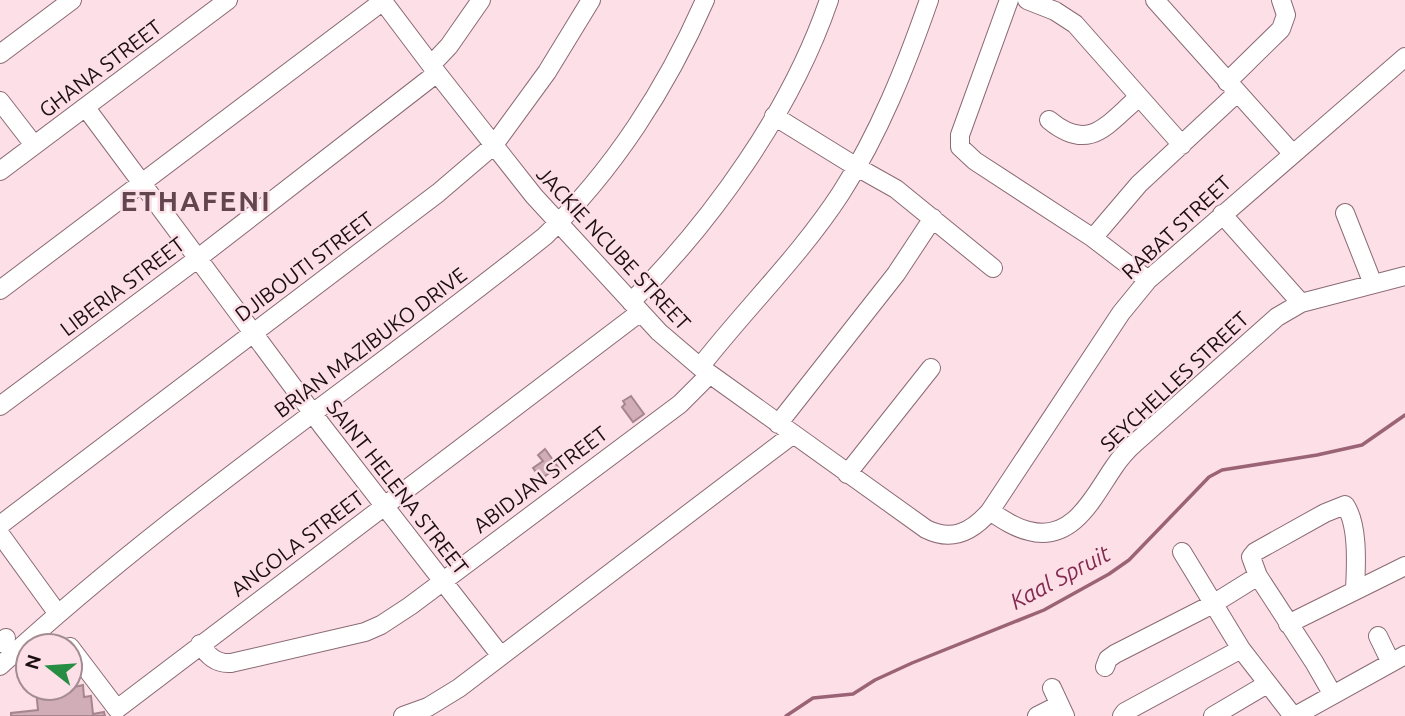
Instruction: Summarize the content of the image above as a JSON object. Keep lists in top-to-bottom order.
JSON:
{
  "streets": {
    "street": [
      "GHANA STREET",
      "RABAT STREET",
      "JACKIE NCUBE STREET",
      "DJIBOUTI STREET",
      "LIBERIA STREET",
      "BRIAN MAZIBUKO DRIVE",
      "SEYCHELLES STREET",
      "ABIDJAN STREET",
      "SAINT HELENA STREET",
      "ANGOLA STREET"
    ]
  },
  "crossings": [
    ["GHANA STREET", "SAINT HELENA STREET"],
    ["RABAT STREET", "JACKIE NCUBE STREET"],
    ["RABAT STREET", "SEYCHELLES STREET"],
    ["JACKIE NCUBE STREET", "DJIBOUTI STREET"],
    ["JACKIE NCUBE STREET", "LIBERIA STREET"],
    ["JACKIE NCUBE STREET", "BRIAN MAZIBUKO DRIVE"],
    ["JACKIE NCUBE STREET", "ABIDJAN STREET"],
    ["JACKIE NCUBE STREET", "ANGOLA STREET"],
    ["DJIBOUTI STREET", "SAINT HELENA STREET"],
    ["LIBERIA STREET", "SAINT HELENA STREET"],
    ["BRIAN MAZIBUKO DRIVE", "SAINT HELENA STREET"],
    ["BRIAN MAZIBUKO DRIVE", "ANGOLA STREET"],
    ["ABIDJAN STREET", "SAINT HELENA STREET"],
    ["ABIDJAN STREET", "ANGOLA STREET"],
    ["SAINT HELENA STREET", "ANGOLA STREET"]
  ],
  "districts": ["ETHAFENI"],
  "water": ["Kaal Spruit"],
  "north": "left"
}
